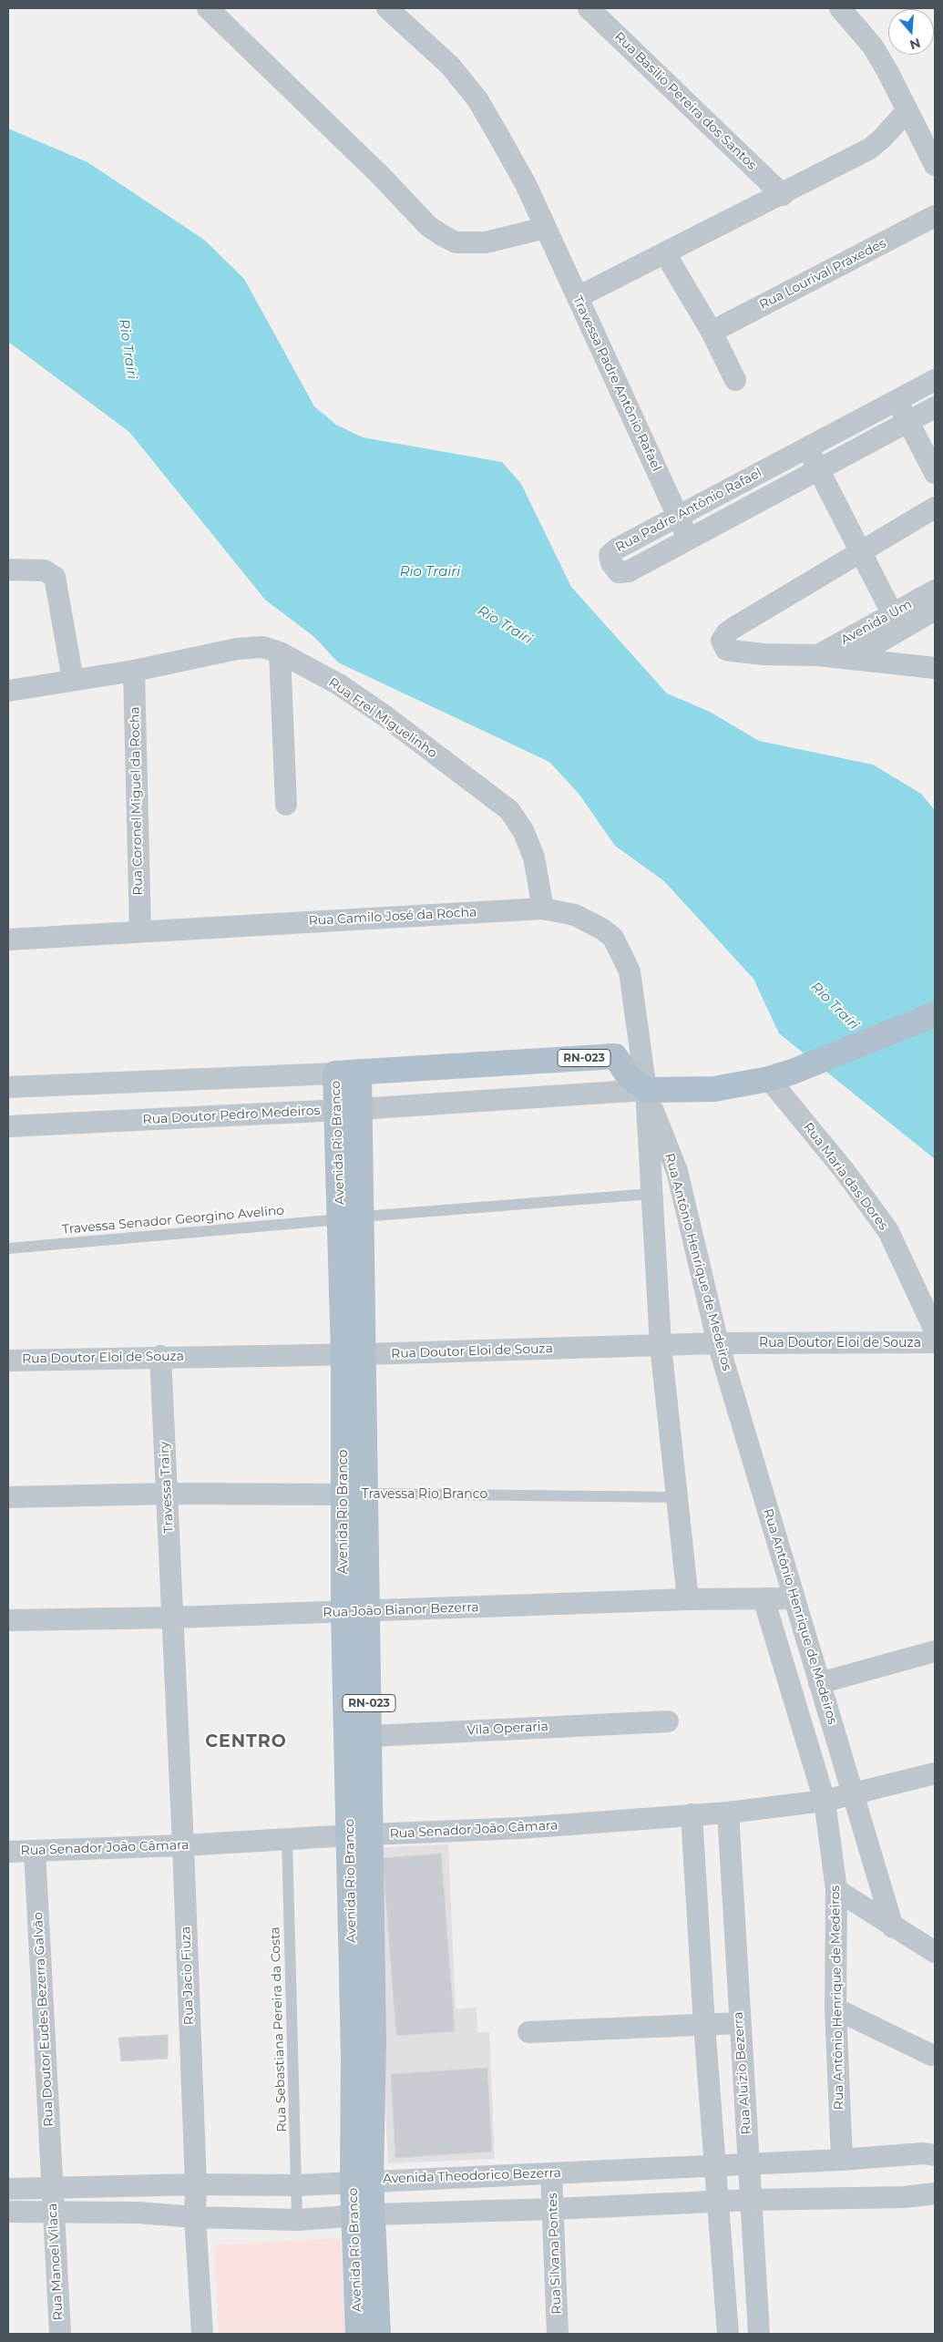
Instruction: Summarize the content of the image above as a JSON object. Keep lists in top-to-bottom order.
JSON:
{
  "streets": {
    "main road": ["RN-023", "Rua Doutor Pedro Medeiros", "Avenida Rio Branco"],
    "street": [
      "Rua Basilio Pereira dos Santos",
      "Rua Lourival Praxedes",
      "Travessa Padre Antônio Rafael",
      "Rua Padre Antônio Rafael",
      "Avenida Um",
      "Rua Frei Miguelinho",
      "Rua Coronel Miguel da Rocha",
      "Rua Camilo José da Rocha",
      "Rua Maria das Dores",
      "Rua Antônio Henrique de Medeiros",
      "Rua Doutor Eloi de Souza",
      "Travessa Trairy",
      "Travessa Rio Branco",
      "Rua João Bianor Bezerra",
      "Vila Operaria",
      "Rua Senador João Câmara",
      "Rua Jacio Fiuza",
      "Rua Doutor Eudes Bezerra Galvão",
      "Rua Aluizio Bezerra",
      "Avenida Theodorico Bezerra",
      "Rua Silvana Pontes",
      "Rua Manoel Vilaca"
    ],
    "lane": ["Travessa Senador Georgino Avelino", "Rua Sebastiana Pereira da Costa"]
  },
  "crossings": [
    ["Travessa Padre Antônio Rafael", "Rua Padre Antônio Rafael"],
    ["Rua Frei Miguelinho", "Rua Coronel Miguel da Rocha"],
    ["Rua Frei Miguelinho", "Rua Camilo José da Rocha"],
    ["Rua Coronel Miguel da Rocha", "Rua Camilo José da Rocha"],
    ["Rua Camilo José da Rocha", "RN-023"],
    ["Rua Camilo José da Rocha", "Rua Doutor Pedro Medeiros"],
    ["Rua Camilo José da Rocha", "Rua Antônio Henrique de Medeiros"],
    ["RN-023", "Rua Doutor Pedro Medeiros"],
    ["RN-023", "Avenida Rio Branco"],
    ["RN-023", "Rua Antônio Henrique de Medeiros"],
    ["Rua Doutor Pedro Medeiros", "Avenida Rio Branco"],
    ["Rua Doutor Pedro Medeiros", "Rua Maria das Dores"],
    ["Rua Doutor Pedro Medeiros", "Rua Antônio Henrique de Medeiros"],
    ["Avenida Rio Branco", "Travessa Senador Georgino Avelino"],
    ["Avenida Rio Branco", "Rua Doutor Eloi de Souza"],
    ["Avenida Rio Branco", "Travessa Rio Branco"],
    ["Avenida Rio Branco", "Rua João Bianor Bezerra"],
    ["Avenida Rio Branco", "Vila Operaria"],
    ["Avenida Rio Branco", "Rua Senador João Câmara"],
    ["Avenida Rio Branco", "Avenida Theodorico Bezerra"],
    ["Travessa Senador Georgino Avelino", "Rua Antônio Henrique de Medeiros"],
    ["Rua Antônio Henrique de Medeiros", "Rua Doutor Eloi de Souza"],
    ["Rua Antônio Henrique de Medeiros", "Travessa Rio Branco"],
    ["Rua Antônio Henrique de Medeiros", "Rua João Bianor Bezerra"],
    ["Rua Antônio Henrique de Medeiros", "Rua Senador João Câmara"],
    ["Rua Antônio Henrique de Medeiros", "Avenida Theodorico Bezerra"],
    ["Rua Doutor Eloi de Souza", "Travessa Trairy"],
    ["Travessa Trairy", "Travessa Rio Branco"],
    ["Travessa Trairy", "Rua João Bianor Bezerra"],
    ["Travessa Trairy", "Rua Jacio Fiuza"],
    ["Rua João Bianor Bezerra", "Rua Jacio Fiuza"],
    ["Rua Senador João Câmara", "Rua Jacio Fiuza"],
    ["Rua Senador João Câmara", "Rua Doutor Eudes Bezerra Galvão"],
    ["Rua Senador João Câmara", "Rua Sebastiana Pereira da Costa"],
    ["Rua Senador João Câmara", "Rua Aluizio Bezerra"],
    ["Rua Jacio Fiuza", "Avenida Theodorico Bezerra"],
    ["Rua Doutor Eudes Bezerra Galvão", "Avenida Theodorico Bezerra"],
    ["Rua Doutor Eudes Bezerra Galvão", "Rua Manoel Vilaca"],
    ["Rua Sebastiana Pereira da Costa", "Avenida Theodorico Bezerra"],
    ["Rua Aluizio Bezerra", "Avenida Theodorico Bezerra"],
    ["Avenida Theodorico Bezerra", "Rua Silvana Pontes"],
    ["Avenida Theodorico Bezerra", "Rua Manoel Vilaca"]
  ],
  "districts": ["CENTRO"],
  "water": ["Rio Traíri", "Rio Trairi"],
  "north": "bottom"
}
